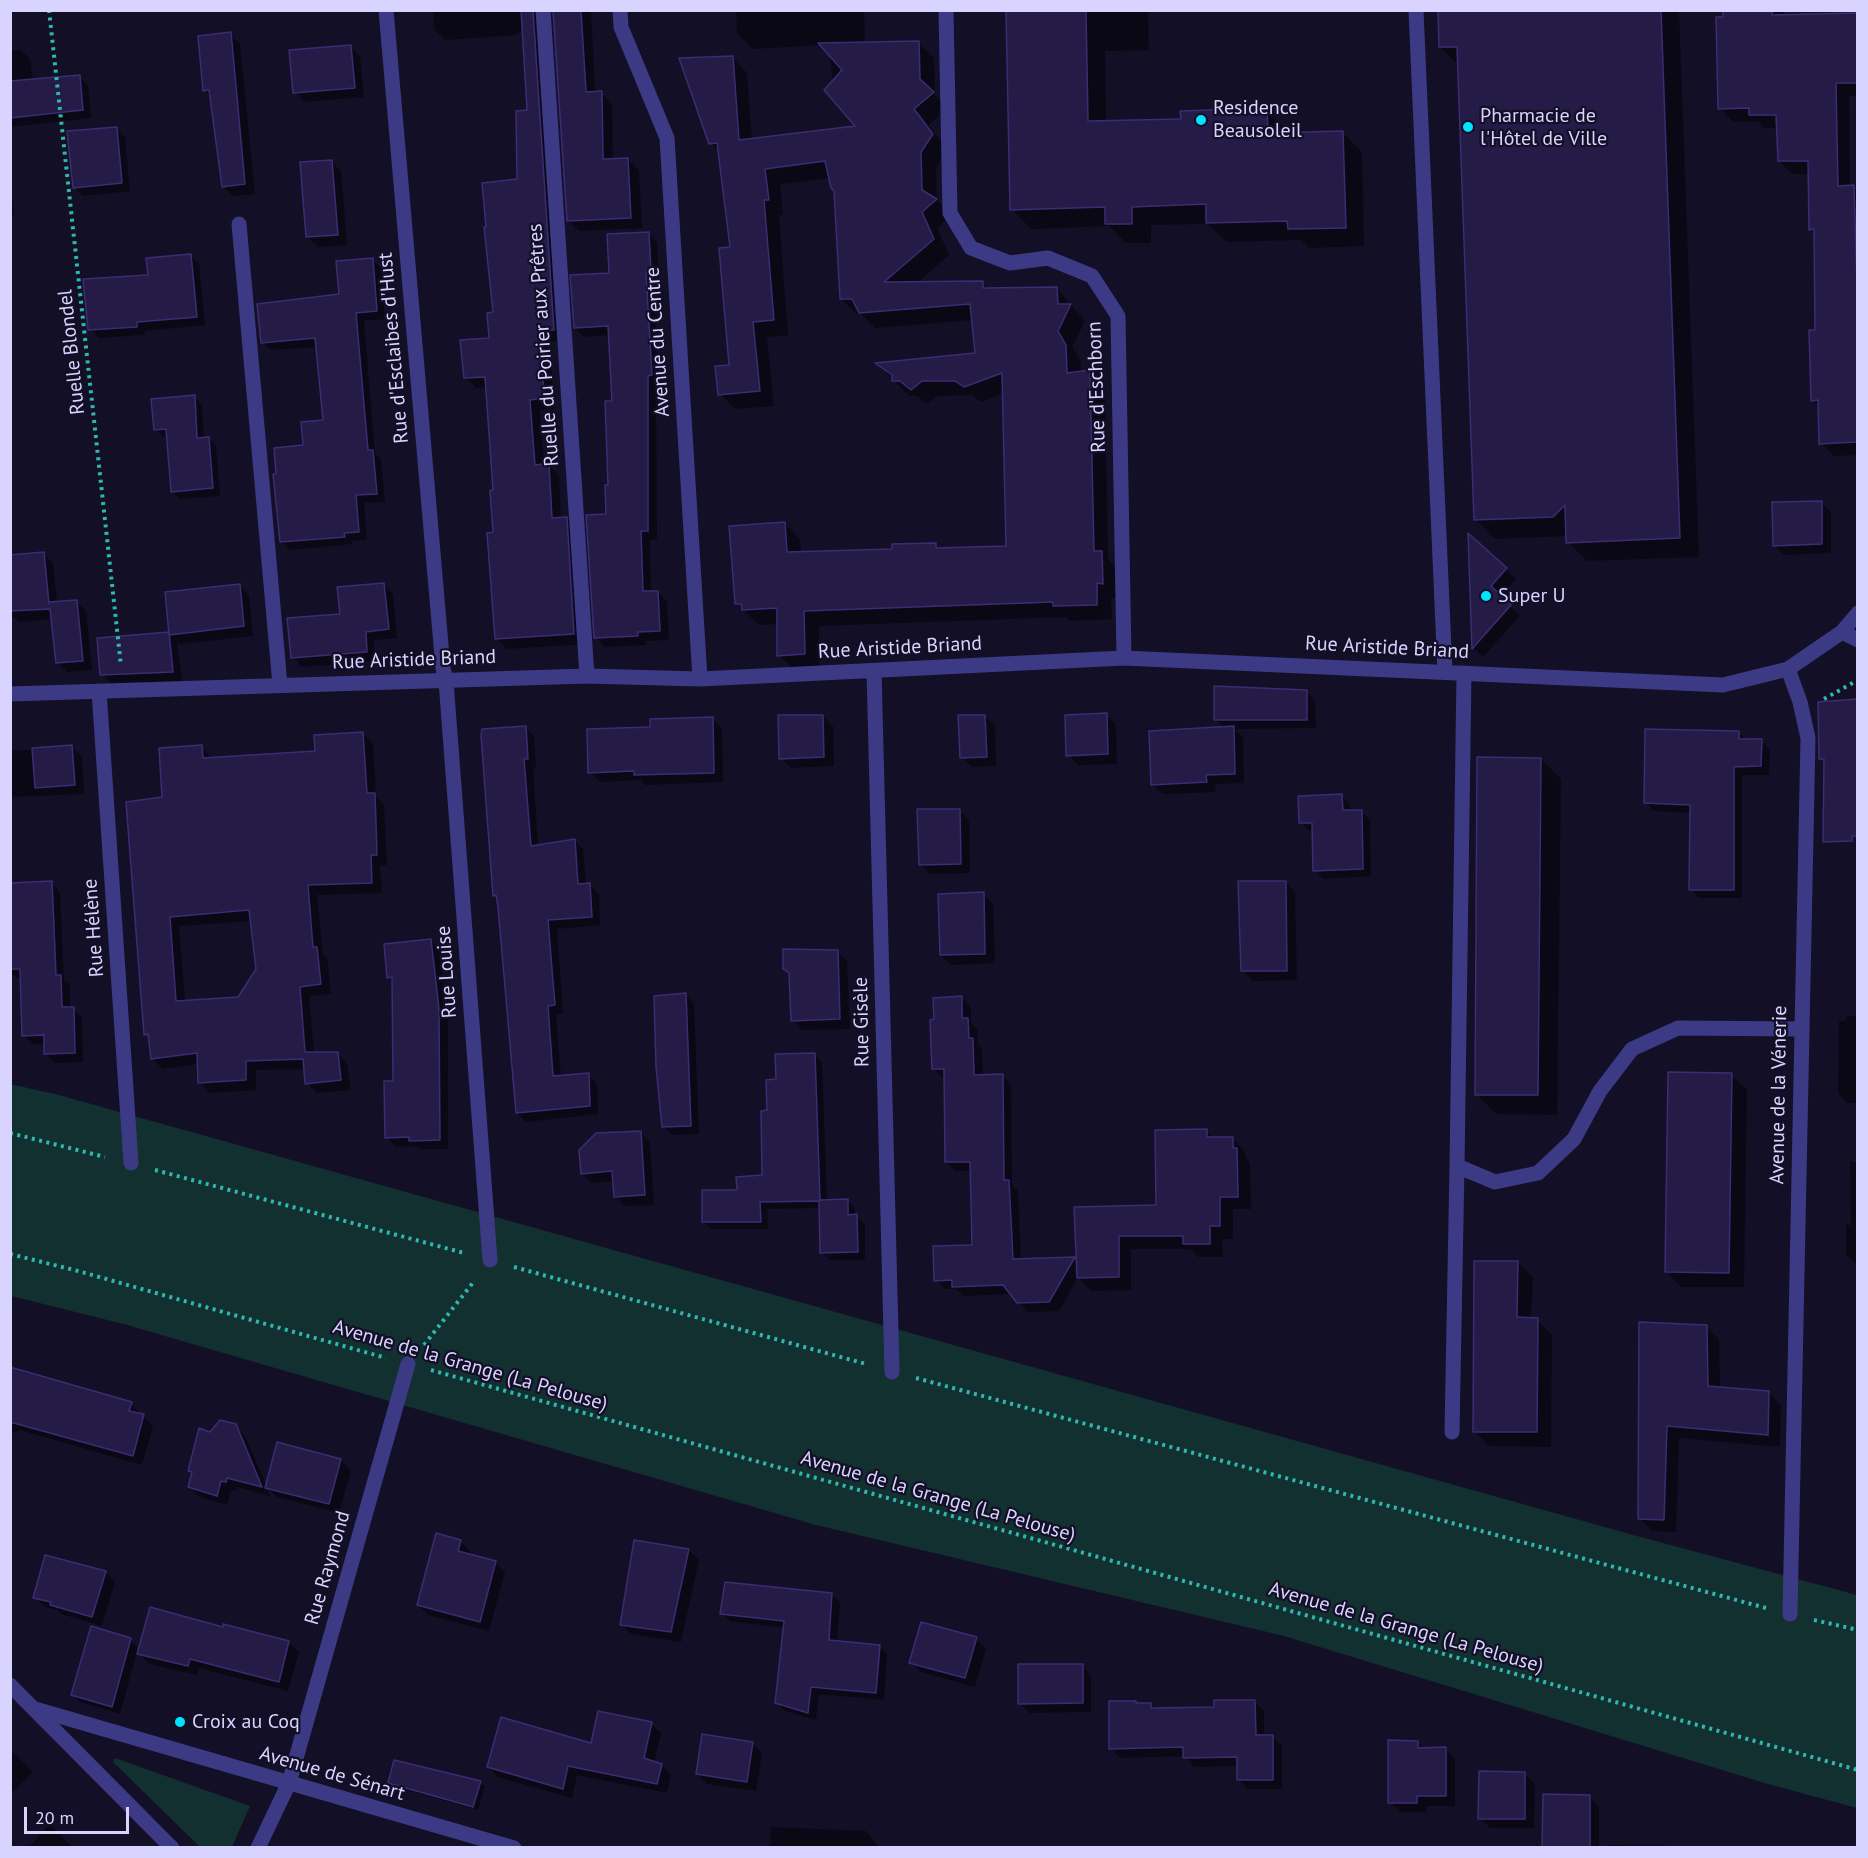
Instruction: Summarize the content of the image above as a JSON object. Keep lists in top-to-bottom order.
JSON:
{
  "streets": {
    "street": [
      "Avenue du Centre",
      "Ruelle du Poirier aux Prêtres",
      "Rue d'Esclaibes d'Hust",
      "Rue d'Eschborn",
      "Rue Aristide Briand",
      "Rue Hélène",
      "Rue Louise",
      "Rue Gisèle",
      "Avenue de la Vénerie",
      "Rue Raymond",
      "Avenue de Sénart"
    ],
    "path": ["Ruelle Blondel", "Avenue de la Grange (La Pelouse)"]
  },
  "crossings": [
    ["Avenue du Centre", "Rue Aristide Briand"],
    ["Ruelle du Poirier aux Prêtres", "Rue Aristide Briand"],
    ["Rue d'Esclaibes d'Hust", "Rue Aristide Briand"],
    ["Rue d'Esclaibes d'Hust", "Rue Louise"],
    ["Ruelle Blondel", "Rue Aristide Briand"],
    ["Rue d'Eschborn", "Rue Aristide Briand"],
    ["Rue Aristide Briand", "Rue Hélène"],
    ["Rue Aristide Briand", "Rue Louise"],
    ["Rue Aristide Briand", "Rue Gisèle"],
    ["Rue Aristide Briand", "Avenue de la Vénerie"],
    ["Avenue de la Grange (La Pelouse)", "Rue Raymond"],
    ["Rue Raymond", "Avenue de Sénart"]
  ],
  "places": [
    "Residence Beausoleil",
    "Pharmacie de l'Hôtel de Ville",
    "Super U",
    "Croix au Coq"
  ],
  "scale_bar": "20 m"
}
